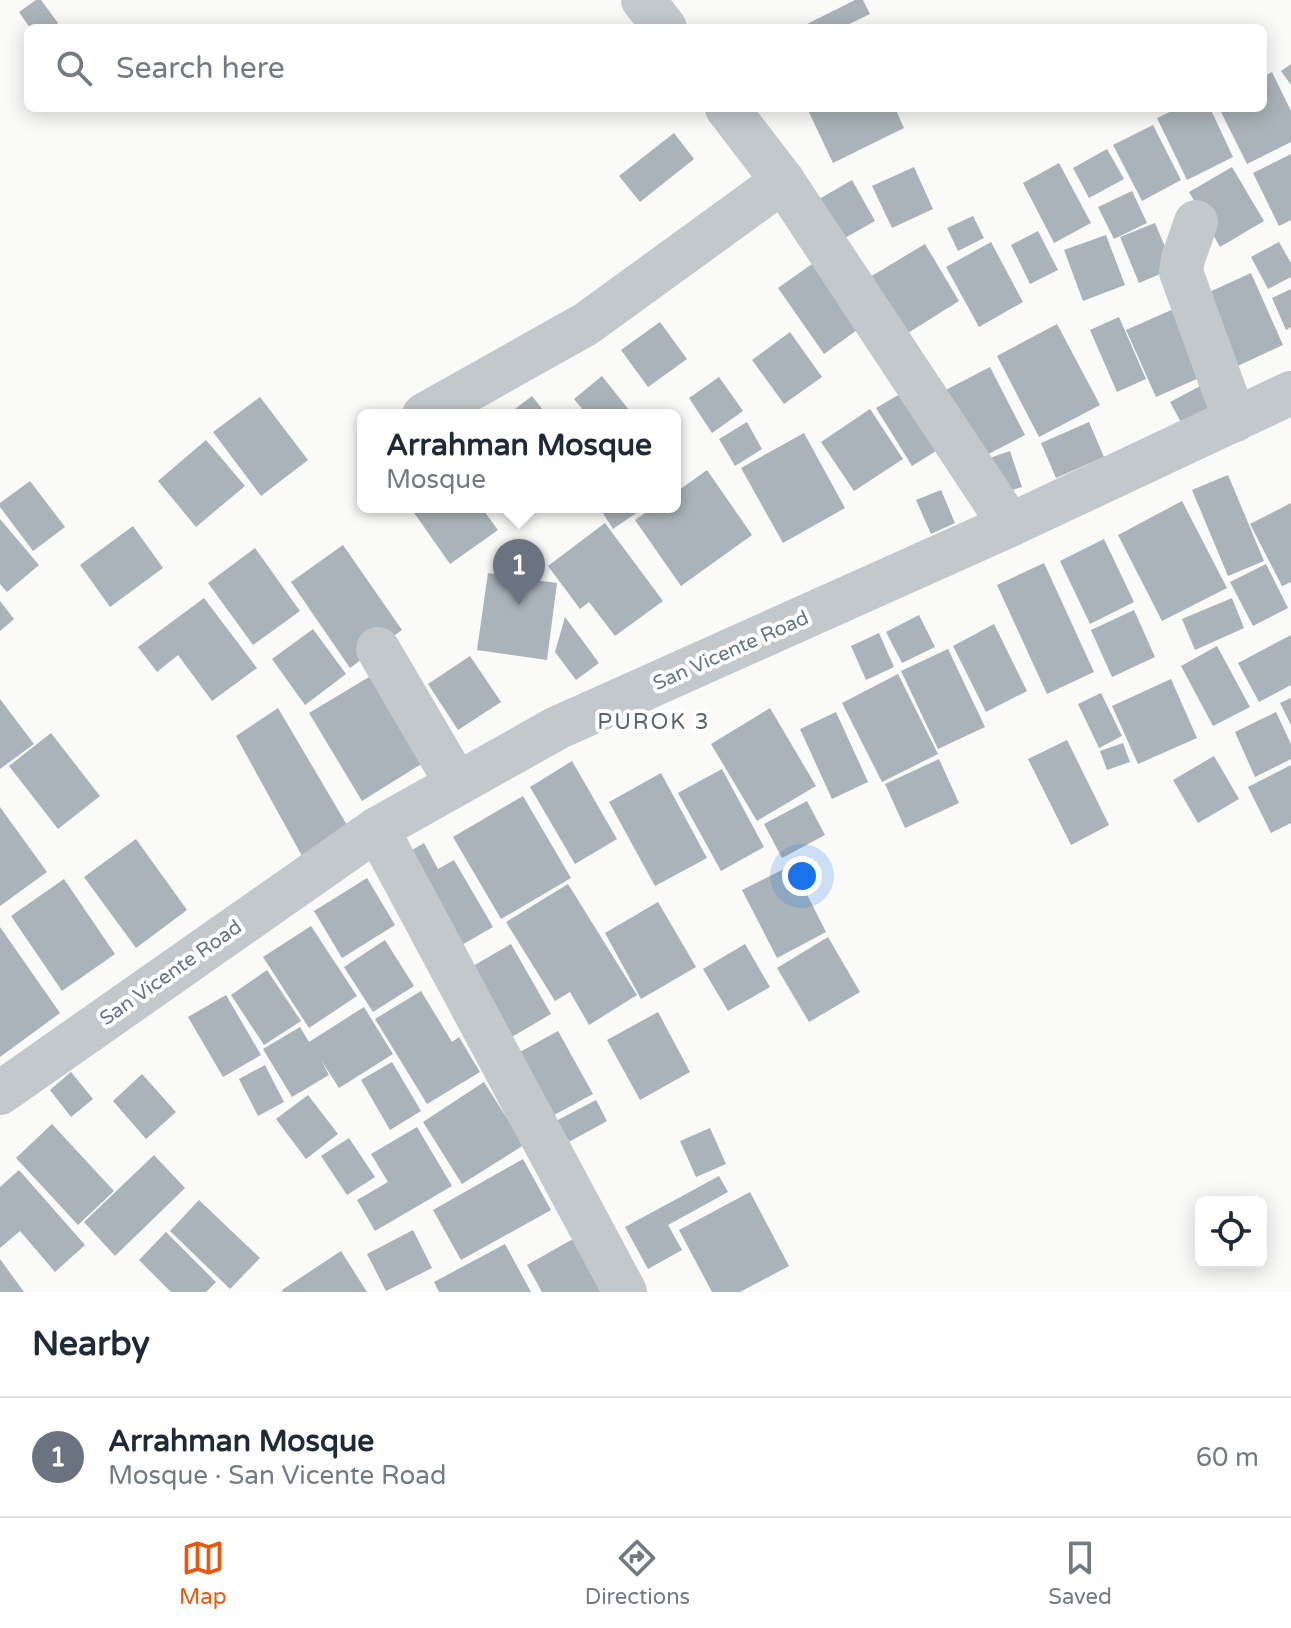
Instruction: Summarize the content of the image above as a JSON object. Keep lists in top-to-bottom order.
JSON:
{
  "streets": {
    "street": ["San Vicente Road"]
  },
  "districts": ["PUROK 3"],
  "page": {
    "search": "Search here",
    "popup": ["Arrahman Mosque", "Mosque"],
    "pins": "1",
    "heading": "Nearby",
    "list": [
      {
        "mark": "1",
        "name": "Arrahman Mosque",
        "note": "Mosque · San Vicente Road",
        "value": "60 m"
      }
    ],
    "nav": ["Map", "Directions", "Saved"]
  }
}
